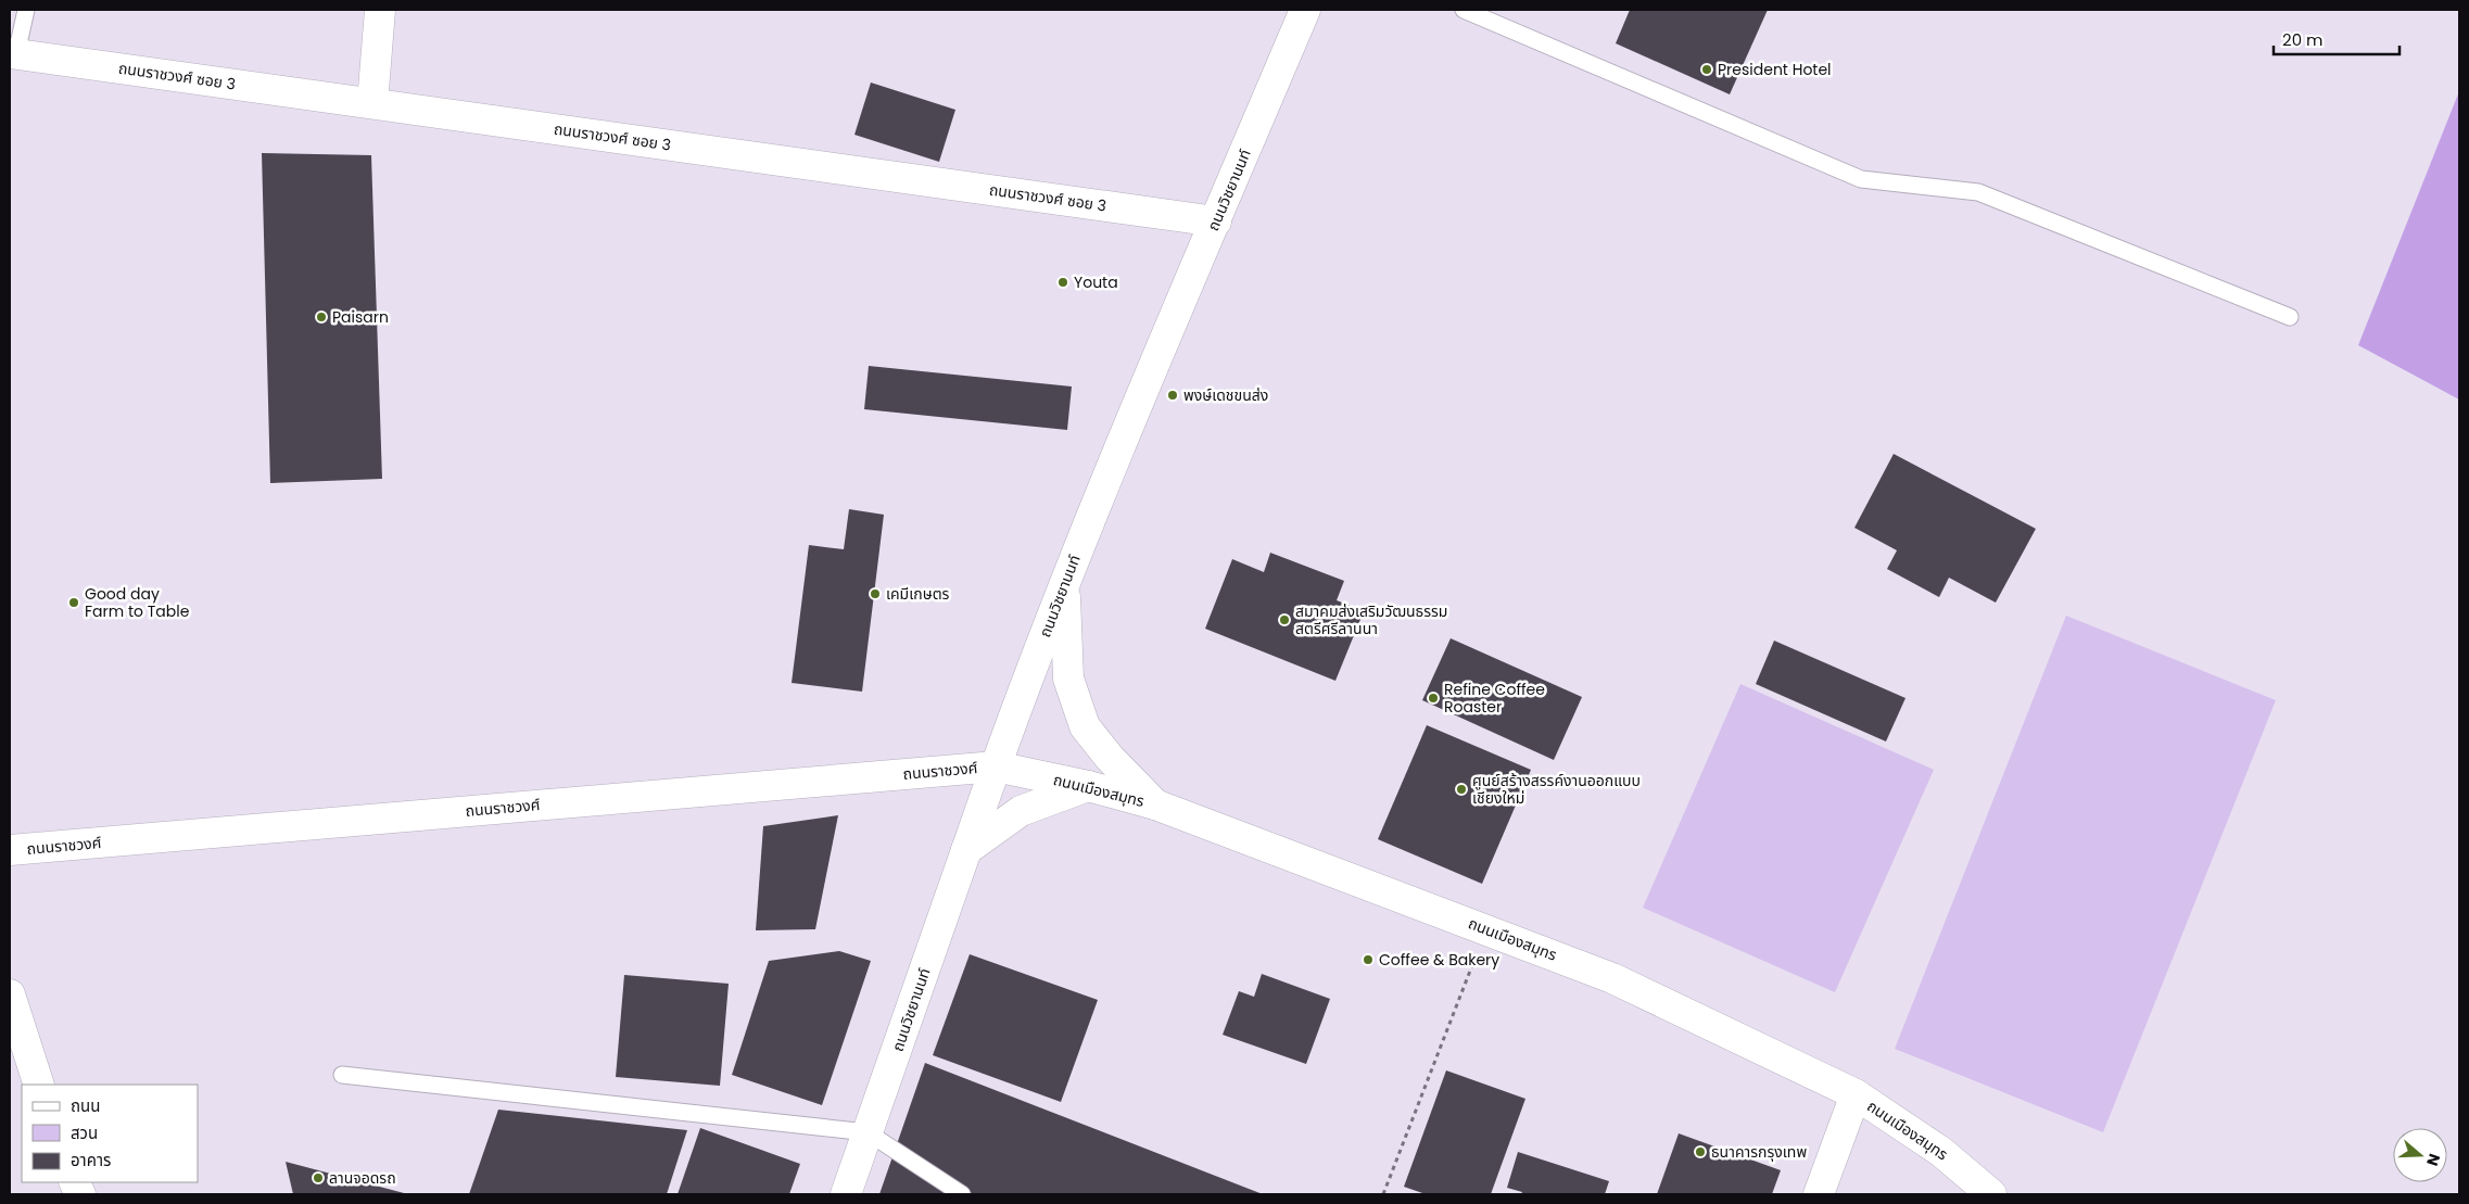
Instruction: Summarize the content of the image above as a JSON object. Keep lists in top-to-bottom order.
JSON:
{
  "streets": {
    "street": [
      "ถนนราชวงศ์ ซอย 3",
      "ถนนวิชยานนท์",
      "ถนนราชวงศ์",
      "ถนนเมืองสมุทร"
    ]
  },
  "crossings": [
    ["ถนนราชวงศ์ ซอย 3", "ถนนวิชยานนท์"],
    ["ถนนวิชยานนท์", "ถนนราชวงศ์"],
    ["ถนนวิชยานนท์", "ถนนเมืองสมุทร"],
    ["ถนนราชวงศ์", "ถนนเมืองสมุทร"]
  ],
  "places": [
    "President Hotel",
    "Youta",
    "Paisarn",
    "พงษ์เดชขนส่ง",
    "เคมีเกษตร",
    "Good day Farm to Table",
    "สมาคมส่งเสริมวัฒนธรรม สตรีศรีลานนา",
    "Refine Coffee Roaster",
    "ศูนย์สร้างสรรค์งานออกแบบ เชียงใหม่",
    "Coffee & Bakery",
    "ธนาคารกรุงเทพ",
    "ลานจอดรถ"
  ],
  "legend": ["ถนน", "สวน", "อาคาร"],
  "scale_bar": "20 m",
  "north": "right"
}
